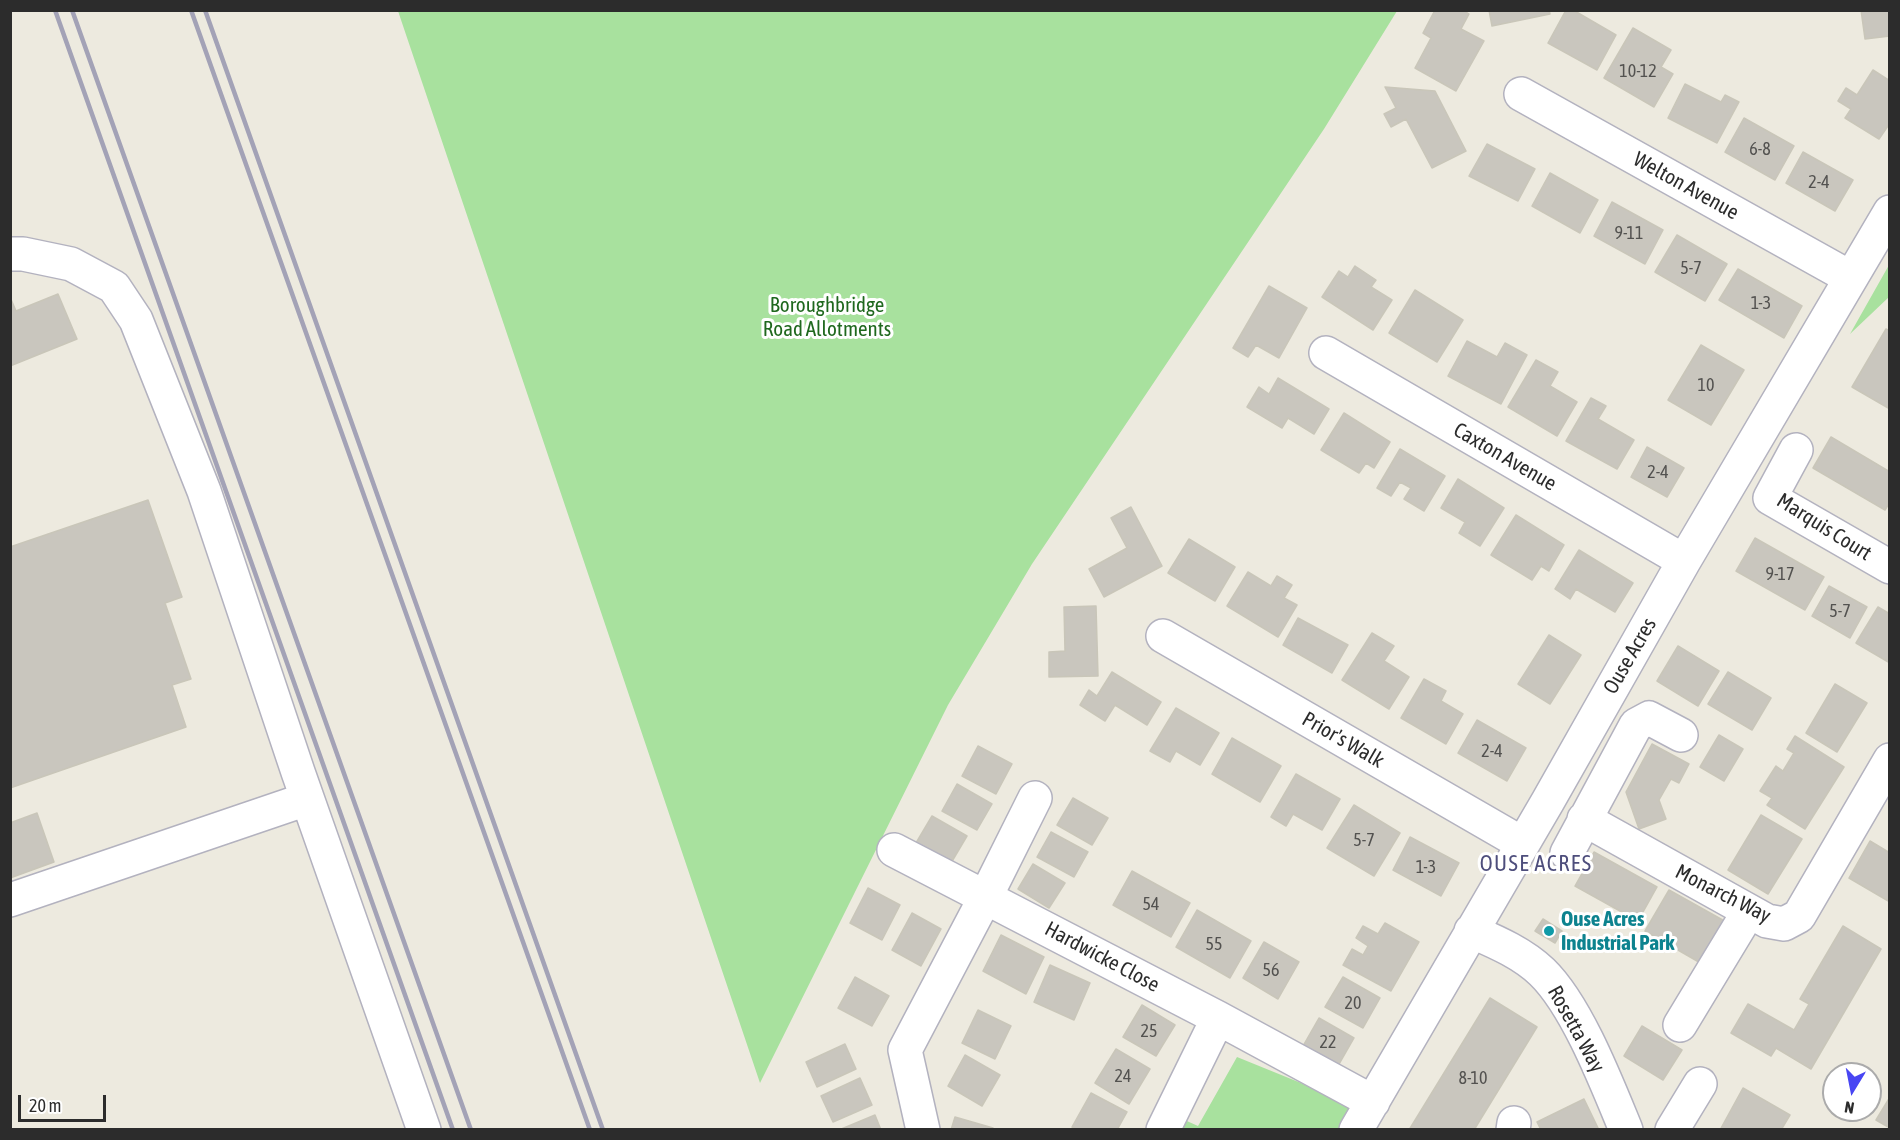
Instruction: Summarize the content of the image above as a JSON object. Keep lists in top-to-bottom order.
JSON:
{
  "streets": {
    "street": [
      "Welton Avenue",
      "Caxton Avenue",
      "Marquis Court",
      "Ouse Acres",
      "Prior's Walk",
      "Monarch Way",
      "Hardwicke Close",
      "Rosetta Way"
    ]
  },
  "crossings": [
    ["Welton Avenue", "Ouse Acres"],
    ["Caxton Avenue", "Ouse Acres"],
    ["Ouse Acres", "Prior's Walk"],
    ["Ouse Acres", "Hardwicke Close"],
    ["Ouse Acres", "Rosetta Way"]
  ],
  "districts": ["OUSE ACRES"],
  "parks": ["Boroughbridge Road Allotments"],
  "places": ["Ouse Acres Industrial Park"],
  "house_numbers": [
    "10-12",
    "6-8",
    "2-4",
    "9-11",
    "5-7",
    "1-3",
    "10",
    "2-4",
    "9-17",
    "5-7",
    "2-4",
    "5-7",
    "1-3",
    "54",
    "55",
    "56",
    "20",
    "25",
    "22",
    "24",
    "8-10"
  ],
  "scale_bar": "20 m",
  "north": "bottom"
}
